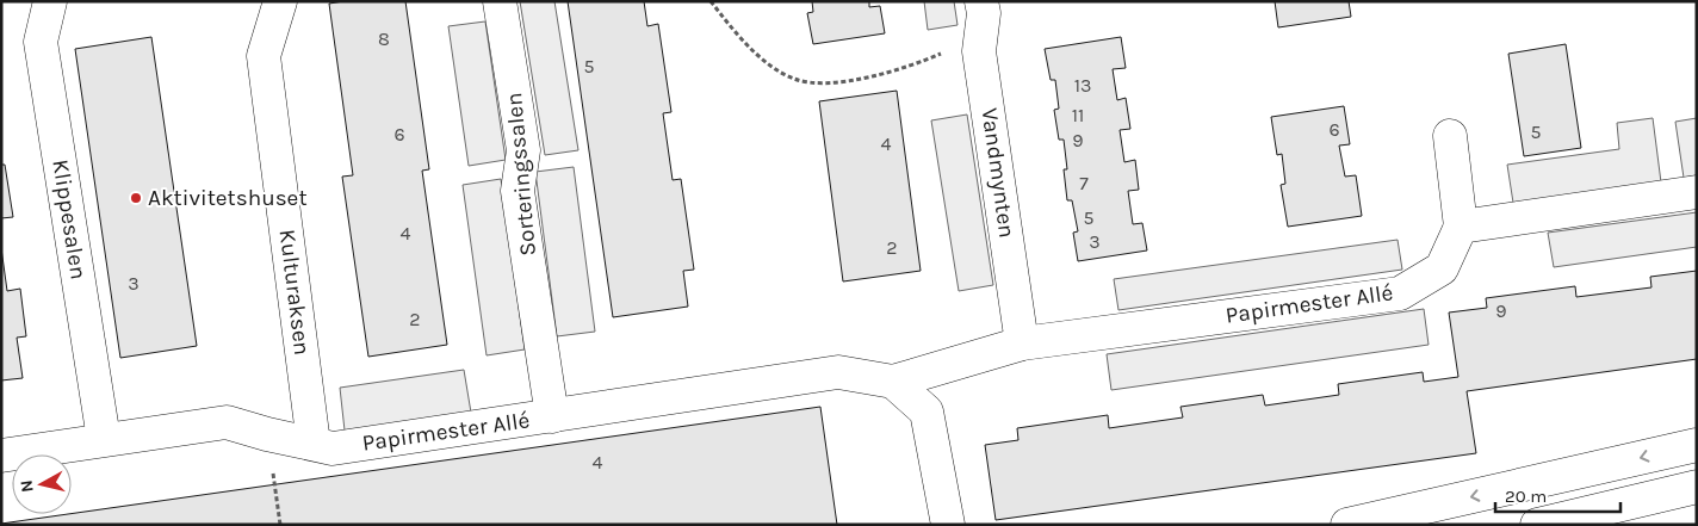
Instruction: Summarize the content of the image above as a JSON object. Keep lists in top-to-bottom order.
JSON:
{
  "streets": {
    "street": [
      "Vandmynten",
      "Sorteringssalen",
      "Klippesalen",
      "Kulturaksen",
      "Papirmester Allé"
    ]
  },
  "crossings": [
    ["Vandmynten", "Papirmester Allé"],
    ["Sorteringssalen", "Papirmester Allé"],
    ["Klippesalen", "Papirmester Allé"],
    ["Kulturaksen", "Papirmester Allé"]
  ],
  "places": ["Aktivitetshuset"],
  "house_numbers": [
    "8",
    "5",
    "13",
    "11",
    "6",
    "5",
    "6",
    "9",
    "4",
    "7",
    "5",
    "4",
    "3",
    "2",
    "3",
    "9",
    "2",
    "4"
  ],
  "scale_bar": "20 m",
  "north": "left"
}
